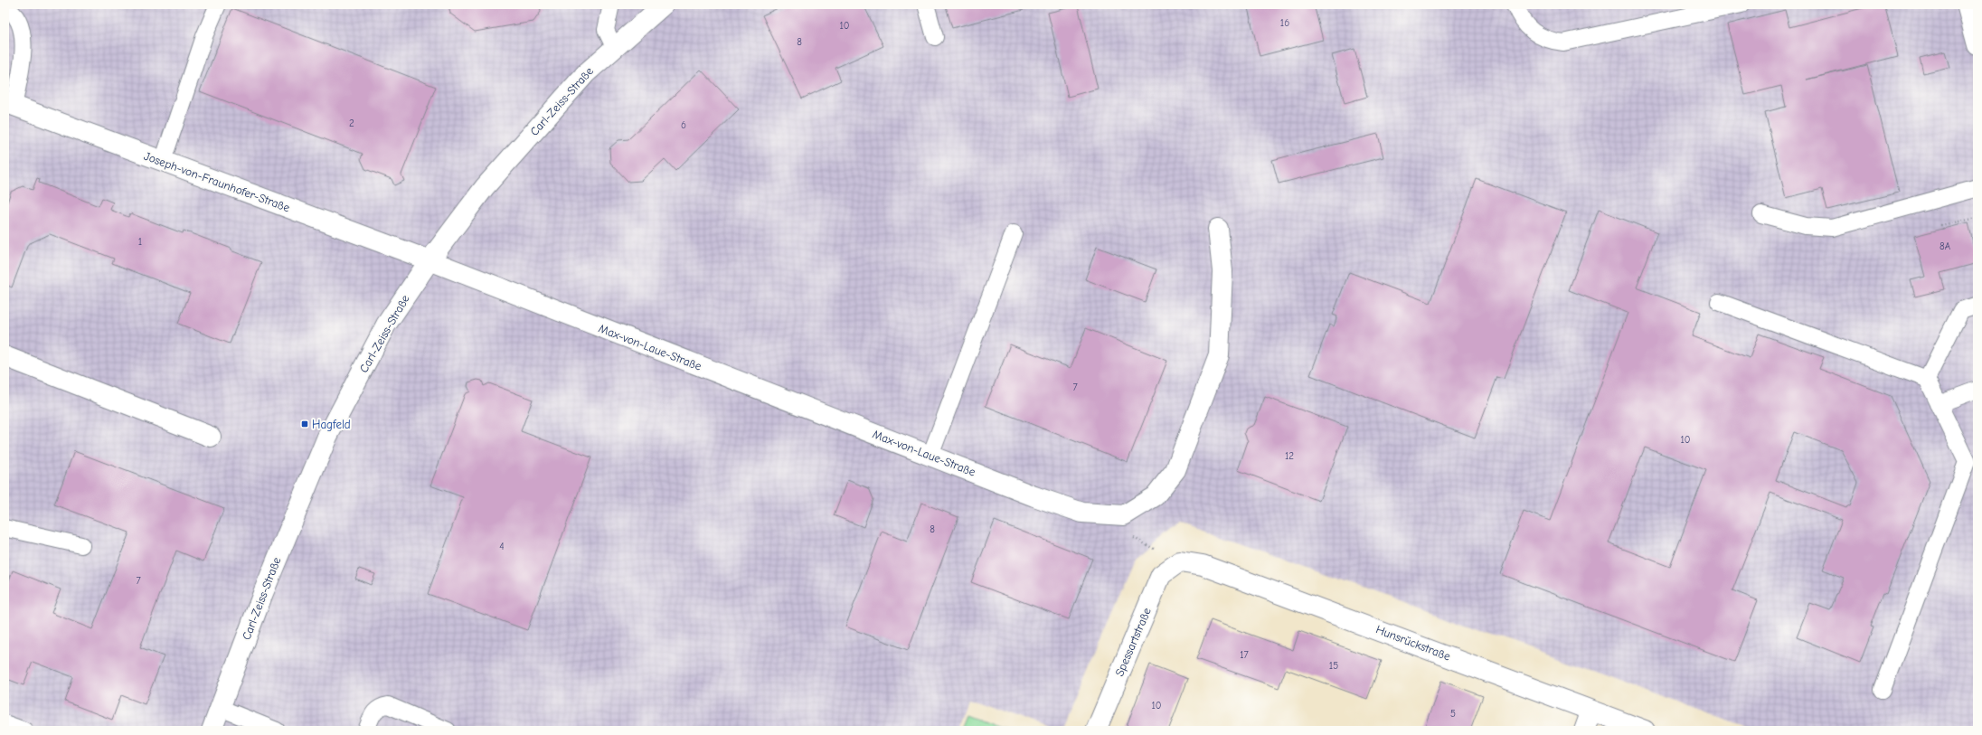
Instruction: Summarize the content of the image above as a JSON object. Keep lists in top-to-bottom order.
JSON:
{
  "streets": {
    "street": [
      "Carl-Zeiss-Straße",
      "Joseph-von-Fraunhofer-Straße",
      "Max-von-Laue-Straße",
      "Spessartstraße",
      "Hunsrückstraße"
    ]
  },
  "crossings": [
    ["Carl-Zeiss-Straße", "Joseph-von-Fraunhofer-Straße"],
    ["Carl-Zeiss-Straße", "Max-von-Laue-Straße"],
    ["Joseph-von-Fraunhofer-Straße", "Max-von-Laue-Straße"],
    ["Spessartstraße", "Hunsrückstraße"]
  ],
  "places": {
    "transit": ["Hagfeld"]
  },
  "house_numbers": [
    "16",
    "10",
    "8",
    "2",
    "6",
    "1",
    "8A",
    "7",
    "10",
    "12",
    "8",
    "4",
    "7",
    "17",
    "15",
    "10",
    "5"
  ]
}
